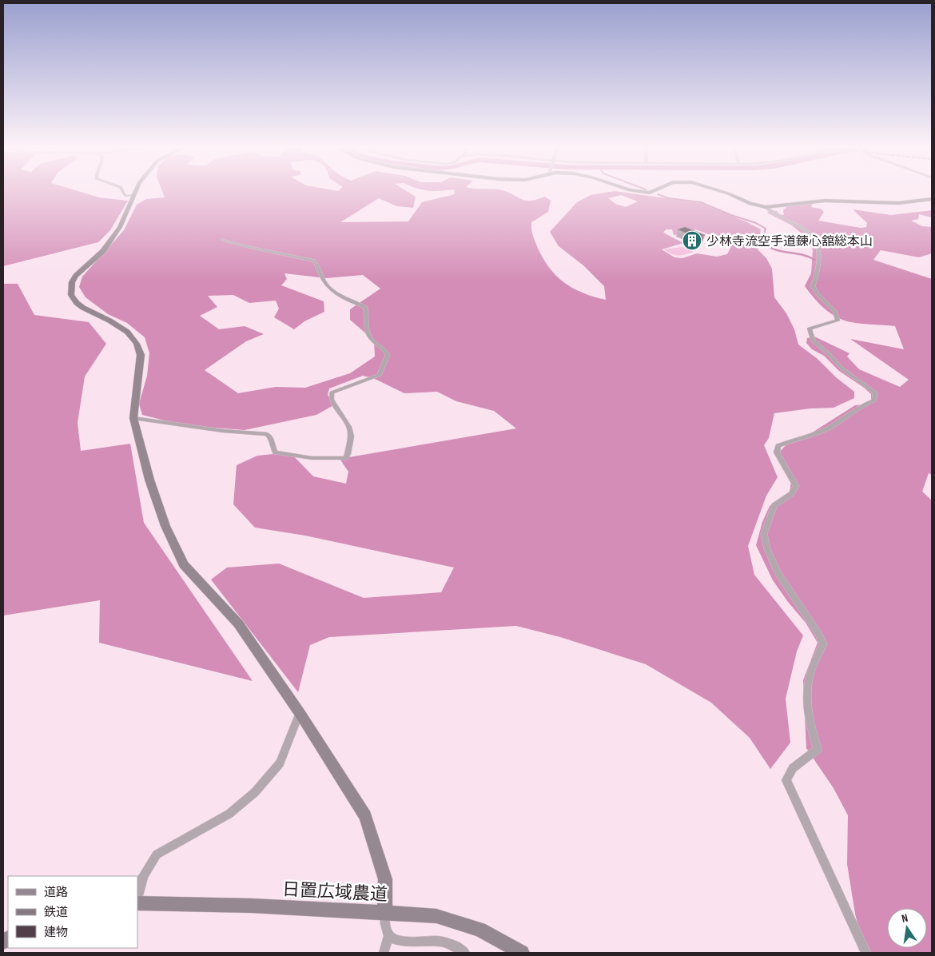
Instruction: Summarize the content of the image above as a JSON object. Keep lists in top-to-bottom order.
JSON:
{
  "streets": {
    "street": ["日置広域農道"]
  },
  "places": {
    "building": ["少林寺流空手道錬心舘総本山"]
  },
  "legend": ["道路", "鉄道", "建物"],
  "north": "top"
}
